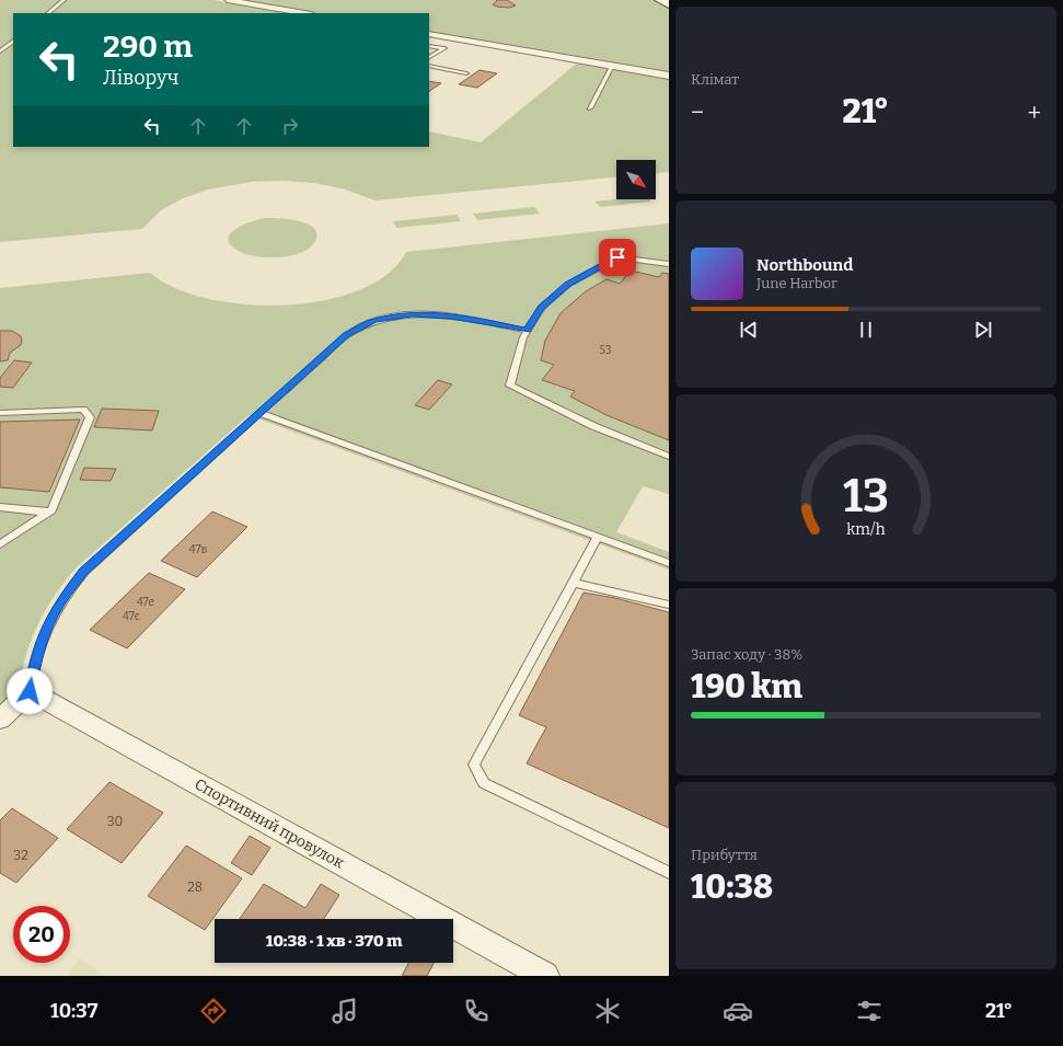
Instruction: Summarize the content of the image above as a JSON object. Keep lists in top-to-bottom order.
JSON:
{
  "streets": {
    "street": ["Спортивний провулок"]
  },
  "house_numbers": [
    "53",
    "47в",
    "47е",
    "47є",
    "30",
    "32",
    "28"
  ],
  "north": "bottom right",
  "page": {
    "tile": [
      "Клімат",
      ["Запас ходу · 38%", "190 km"],
      ["Прибуття", "10:38"]
    ],
    "turn": ["290 m", "Ліворуч"],
    "heat": ["−", "21°", "+"],
    "song": ["Northbound", "June Harbor"],
    "limit": "20",
    "trip": "10:38 · 1 хв · 370 m",
    "tabs": ["10:37", "21°"],
    "gauge": ["13", "km/h"]
  }
}
